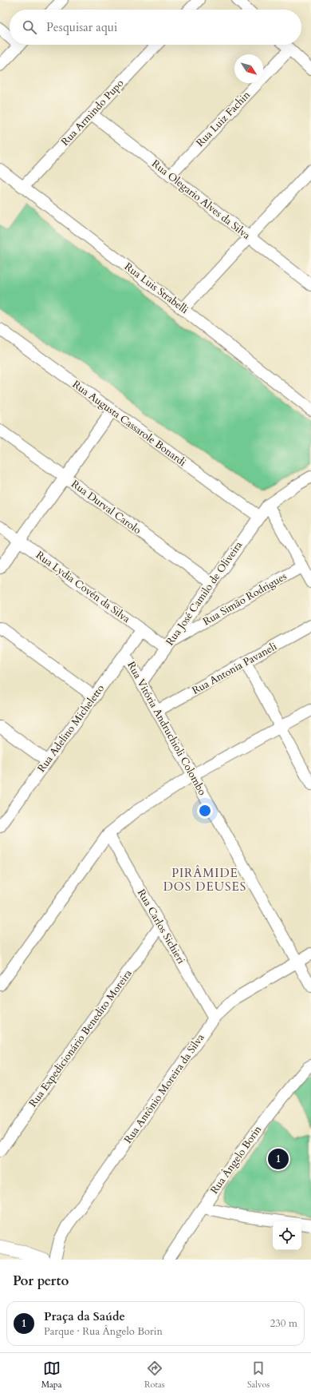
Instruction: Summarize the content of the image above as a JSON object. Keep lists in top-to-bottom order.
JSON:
{
  "streets": {
    "street": [
      "Rua Armindo Pupo",
      "Rua Luiz Fachin",
      "Rua Olegario Alves da Silva",
      "Rua Luis Strabelli",
      "Rua Augusta Cassarole Bonardi",
      "Rua Durval Carolo",
      "Rua Lydia Covén da Silva",
      "Rua José Camilo de Oliveira",
      "Rua Simão Rodrigues",
      "Rua Antonia Pavaneli",
      "Rua Adelino Micheletto",
      "Rua Vitória Andruchioli Colombo",
      "Rua Carlos Sichieri",
      "Rua Expedicionário Benedito Moreira",
      "Rua Antônio Moreira da Silva",
      "Rua Ângelo Borin"
    ]
  },
  "crossings": [
    ["Rua Armindo Pupo", "Rua Olegario Alves da Silva"],
    ["Rua Armindo Pupo", "Rua Luis Strabelli"],
    ["Rua Luiz Fachin", "Rua Olegario Alves da Silva"],
    ["Rua Augusta Cassarole Bonardi", "Rua José Camilo de Oliveira"],
    ["Rua Durval Carolo", "Rua José Camilo de Oliveira"],
    ["Rua Lydia Covén da Silva", "Rua José Camilo de Oliveira"],
    ["Rua Lydia Covén da Silva", "Rua Simão Rodrigues"],
    ["Rua Lydia Covén da Silva", "Rua Adelino Micheletto"],
    ["Rua José Camilo de Oliveira", "Rua Simão Rodrigues"],
    ["Rua José Camilo de Oliveira", "Rua Vitória Andruchioli Colombo"],
    ["Rua Antonia Pavaneli", "Rua Vitória Andruchioli Colombo"],
    ["Rua Adelino Micheletto", "Rua Vitória Andruchioli Colombo"],
    ["Rua Vitória Andruchioli Colombo", "Rua Antônio Moreira da Silva"],
    ["Rua Carlos Sichieri", "Rua Expedicionário Benedito Moreira"],
    ["Rua Carlos Sichieri", "Rua Antônio Moreira da Silva"]
  ],
  "districts": ["PIRÂMIDE DOS DEUSES"],
  "north": "bottom right",
  "page": {
    "search": "Pesquisar aqui",
    "pins": "1",
    "heading": "Por perto",
    "list": [
      {
        "mark": "1",
        "name": "Praça da Saúde",
        "note": "Parque · Rua Ângelo Borin",
        "value": "230 m"
      }
    ],
    "nav": ["Mapa", "Rotas", "Salvos"]
  }
}
